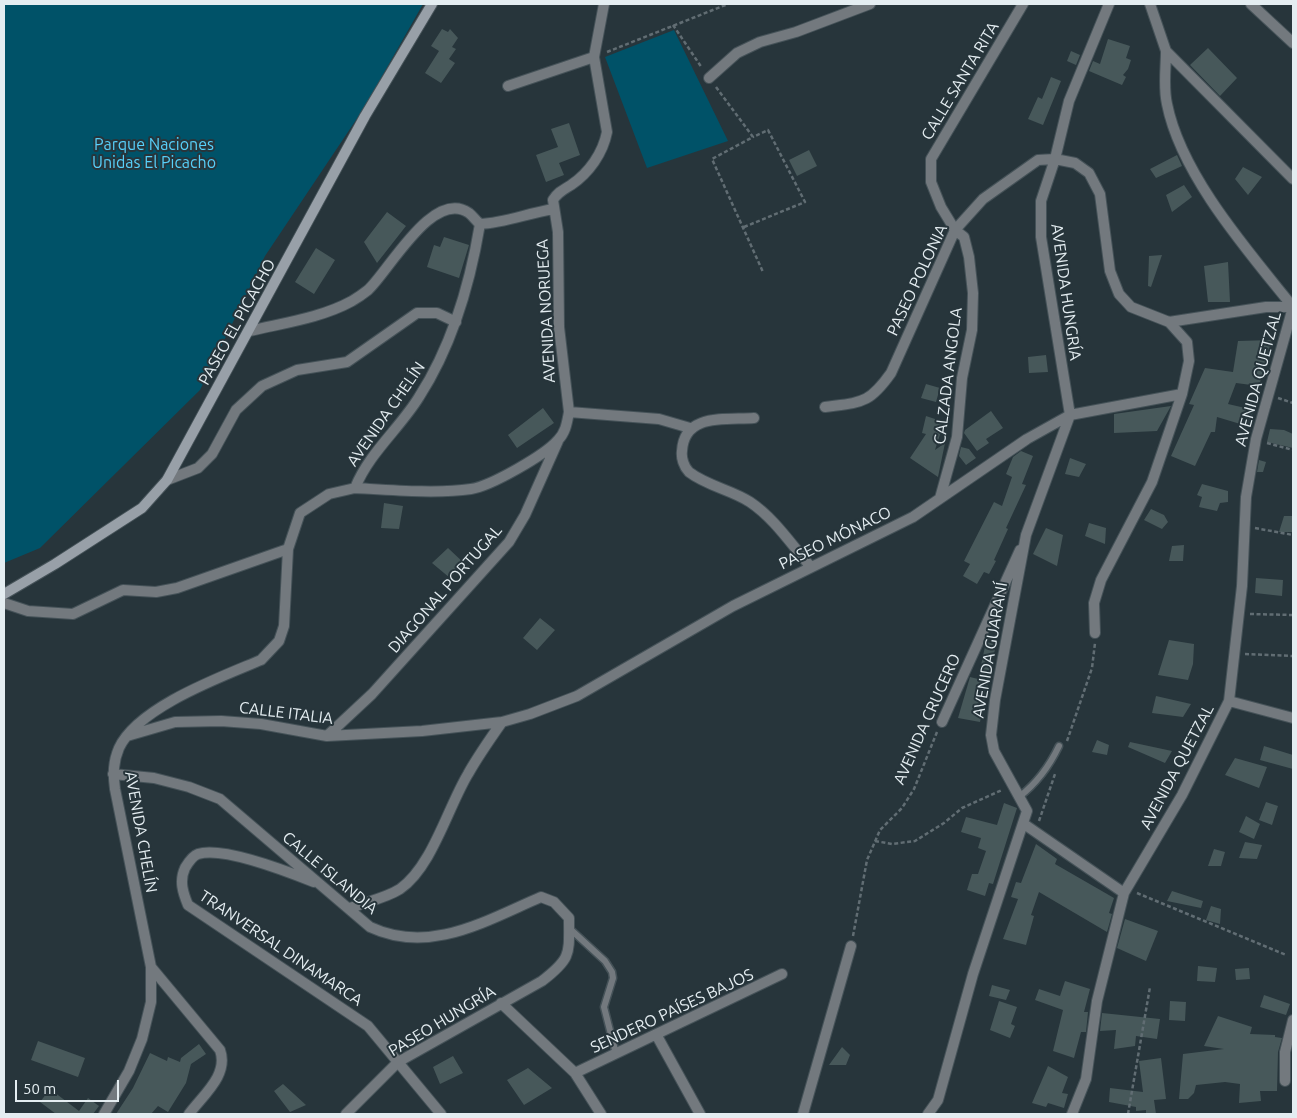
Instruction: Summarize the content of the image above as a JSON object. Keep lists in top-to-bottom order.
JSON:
{
  "streets": {
    "street": [
      "CALLE SANTA RITA",
      "PASEO POLONIA",
      "AVENIDA HUNGRÍA",
      "AVENIDA NORUEGA",
      "PASEO EL PICACHO",
      "CALZADA ANGOLA",
      "AVENIDA QUETZAL",
      "AVENIDA CHELÍN",
      "PASEO MÓNACO",
      "DIAGONAL PORTUGAL",
      "AVENIDA GUARANÍ",
      "CALLE ITALIA",
      "AVENIDA CRUCERO",
      "CALLE ISLANDIA",
      "TRANVERSAL DINAMARCA",
      "SENDERO PAÍSES BAJOS",
      "PASEO HUNGRÍA"
    ]
  },
  "crossings": [
    ["CALLE SANTA RITA", "PASEO POLONIA"],
    ["CALLE SANTA RITA", "CALZADA ANGOLA"],
    ["PASEO POLONIA", "AVENIDA HUNGRÍA"],
    ["PASEO POLONIA", "CALZADA ANGOLA"],
    ["AVENIDA HUNGRÍA", "PASEO MÓNACO"],
    ["AVENIDA HUNGRÍA", "AVENIDA GUARANÍ"],
    ["CALZADA ANGOLA", "PASEO MÓNACO"],
    ["AVENIDA CHELÍN", "CALLE ITALIA"],
    ["AVENIDA CHELÍN", "CALLE ISLANDIA"],
    ["PASEO MÓNACO", "AVENIDA GUARANÍ"],
    ["PASEO MÓNACO", "CALLE ITALIA"],
    ["DIAGONAL PORTUGAL", "CALLE ITALIA"],
    ["AVENIDA GUARANÍ", "AVENIDA CRUCERO"],
    ["CALLE ISLANDIA", "TRANVERSAL DINAMARCA"],
    ["CALLE ISLANDIA", "PASEO HUNGRÍA"],
    ["TRANVERSAL DINAMARCA", "PASEO HUNGRÍA"]
  ],
  "parks": ["Parque Naciones Unidas El Picacho"],
  "scale_bar": "50 m"
}
